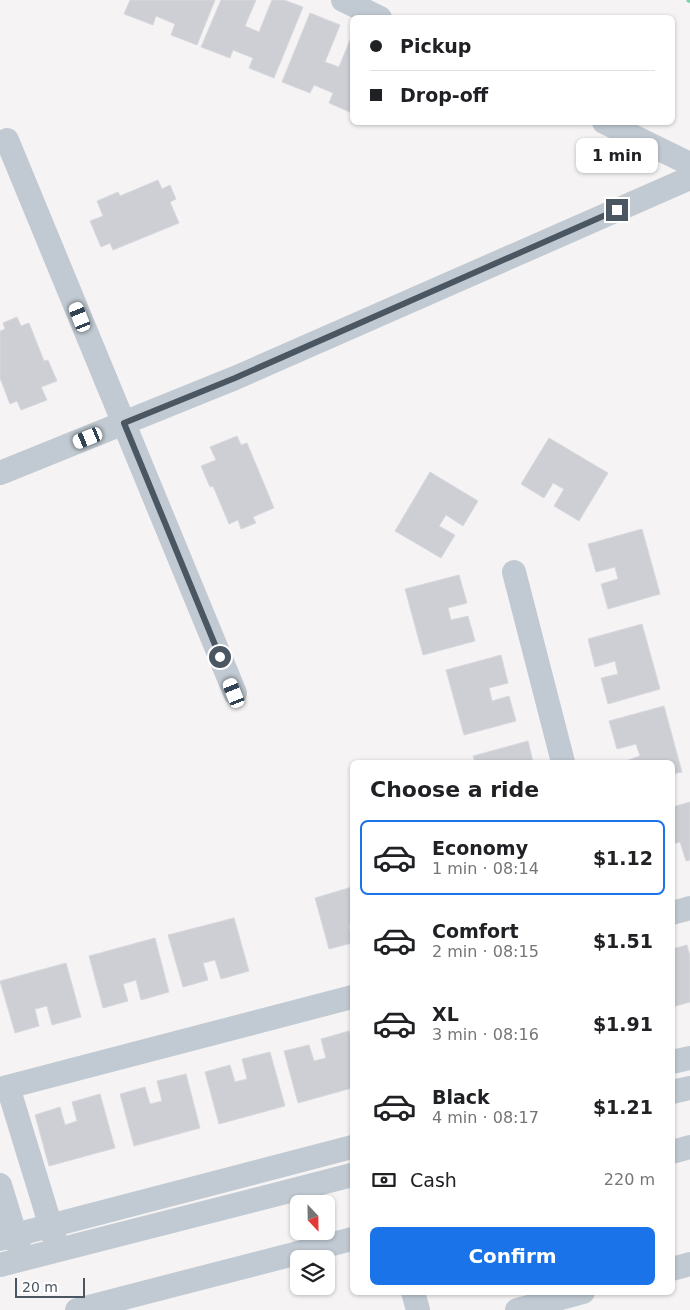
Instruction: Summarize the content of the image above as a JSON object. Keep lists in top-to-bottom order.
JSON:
{
  "scale_bar": "20 m",
  "north": "bottom",
  "page": {
    "banner": ["Pickup", "Drop-off"],
    "bubble": "1 min",
    "heading": "Choose a ride",
    "list": [
      {
        "name": "Economy",
        "note": "1 min · 08:14",
        "value": "$1.12"
      },
      {
        "name": "Comfort",
        "note": "2 min · 08:15",
        "value": "$1.51"
      },
      {
        "name": "XL",
        "note": "3 min · 08:16",
        "value": "$1.91"
      },
      {
        "name": "Black",
        "note": "4 min · 08:17",
        "value": "$1.21"
      }
    ],
    "pay": ["Cash", "220 m"],
    "buttons": "Confirm",
    "scale": "20 m"
  }
}
